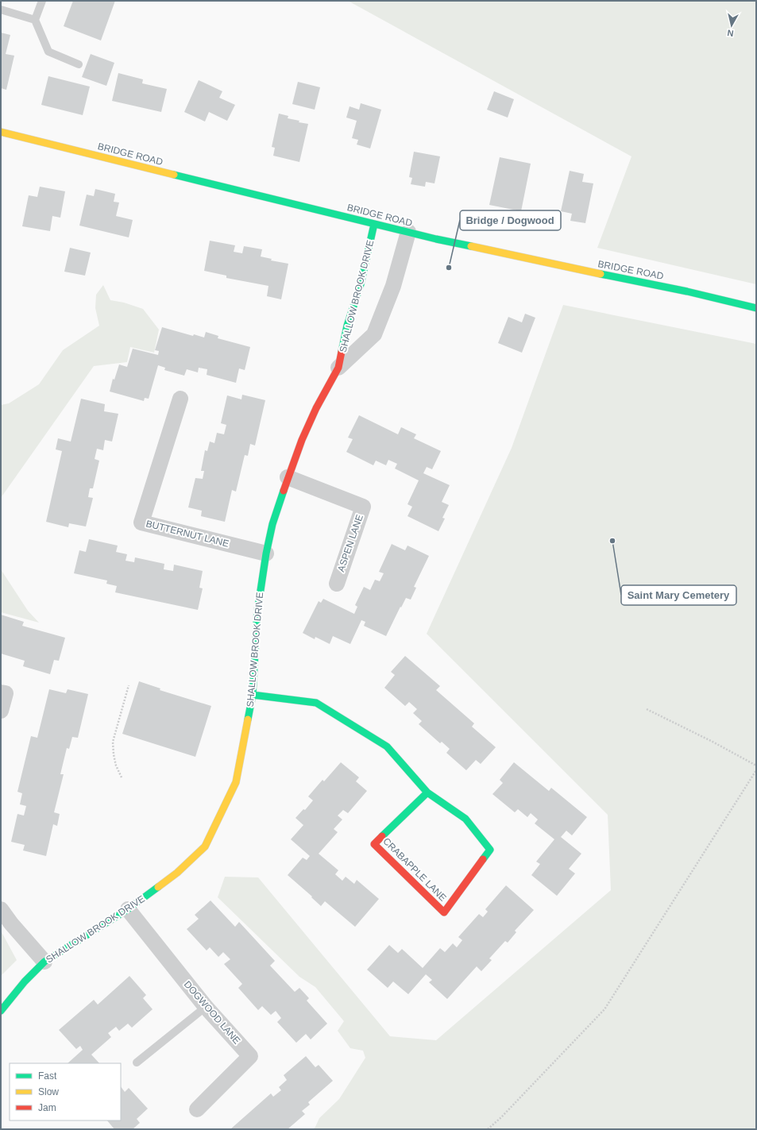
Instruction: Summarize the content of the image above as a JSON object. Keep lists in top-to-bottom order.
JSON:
{
  "streets": {
    "street": [
      "BRIDGE ROAD",
      "SHALLOW BROOK DRIVE",
      "BUTTERNUT LANE",
      "ASPEN LANE",
      "CRABAPPLE LANE",
      "DOGWOOD LANE"
    ]
  },
  "crossings": [
    ["BRIDGE ROAD", "SHALLOW BROOK DRIVE"],
    ["SHALLOW BROOK DRIVE", "BUTTERNUT LANE"],
    ["SHALLOW BROOK DRIVE", "ASPEN LANE"],
    ["SHALLOW BROOK DRIVE", "CRABAPPLE LANE"],
    ["SHALLOW BROOK DRIVE", "DOGWOOD LANE"]
  ],
  "places": ["Bridge / Dogwood", "Saint Mary Cemetery"],
  "legend": ["Fast", "Slow", "Jam"],
  "north": "bottom"
}
